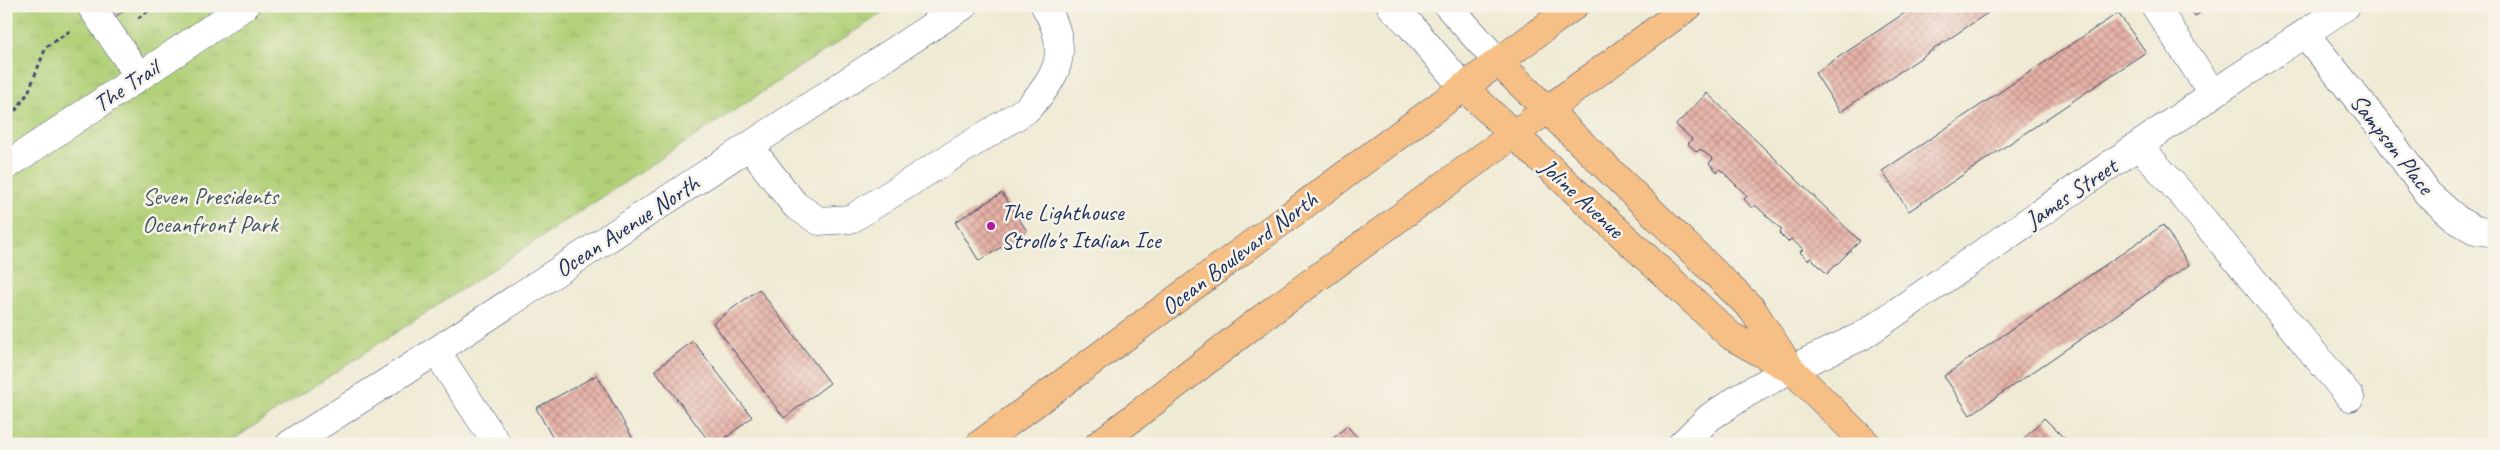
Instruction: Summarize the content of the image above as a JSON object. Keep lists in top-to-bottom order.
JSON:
{
  "streets": {
    "main road": ["Joline Avenue", "Ocean Boulevard North"],
    "street": [
      "The Trail",
      "Sampson Place",
      "James Street",
      "Ocean Avenue North"
    ]
  },
  "crossings": [
    ["Sampson Place", "James Street"],
    ["James Street", "Joline Avenue"],
    ["Joline Avenue", "Ocean Boulevard North"]
  ],
  "parks": ["Seven Presidents Oceanfront Park"],
  "places": ["The Lighthouse Strollo's Italian Ice"]
}
